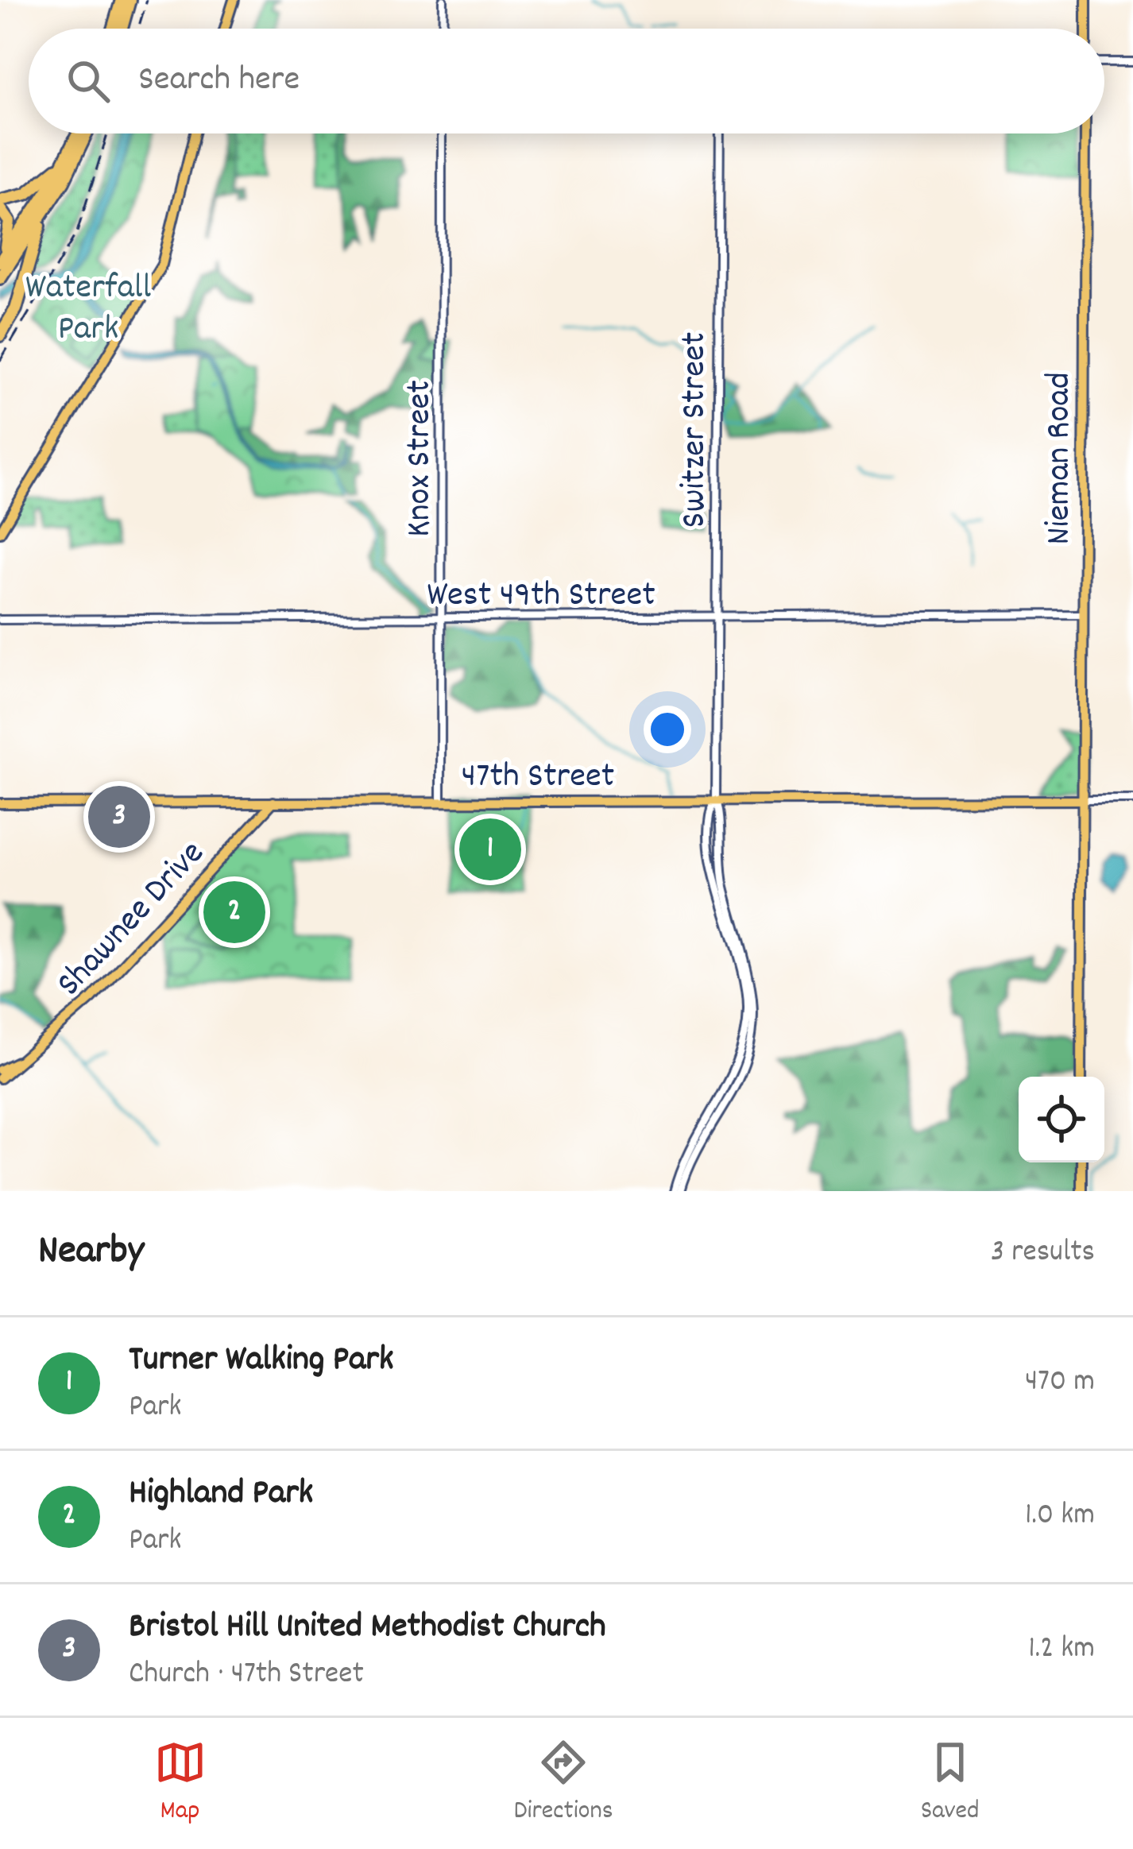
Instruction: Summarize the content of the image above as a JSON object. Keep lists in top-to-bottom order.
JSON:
{
  "streets": {
    "main road": ["Nieman Road", "47th Street", "Shawnee Drive"],
    "street": ["Switzer Street", "Knox Street", "West 49th Street"]
  },
  "crossings": [
    ["Switzer Street", "West 49th Street"],
    ["Switzer Street", "47th Street"],
    ["Knox Street", "West 49th Street"],
    ["Knox Street", "47th Street"],
    ["Nieman Road", "West 49th Street"],
    ["Nieman Road", "47th Street"],
    ["47th Street", "Shawnee Drive"]
  ],
  "parks": ["Waterfall Park"],
  "page": {
    "search": "Search here",
    "pins": ["3", "1", "2"],
    "heading": ["Nearby", "3 results"],
    "list": [
      {
        "mark": "1",
        "name": "Turner Walking Park",
        "note": "Park",
        "value": "470 m"
      },
      {
        "mark": "2",
        "name": "Highland Park",
        "note": "Park",
        "value": "1.0 km"
      },
      {
        "mark": "3",
        "name": "Bristol Hill United Methodist Church",
        "note": "Church · 47th Street",
        "value": "1.2 km"
      }
    ],
    "nav": ["Map", "Directions", "Saved"]
  }
}
